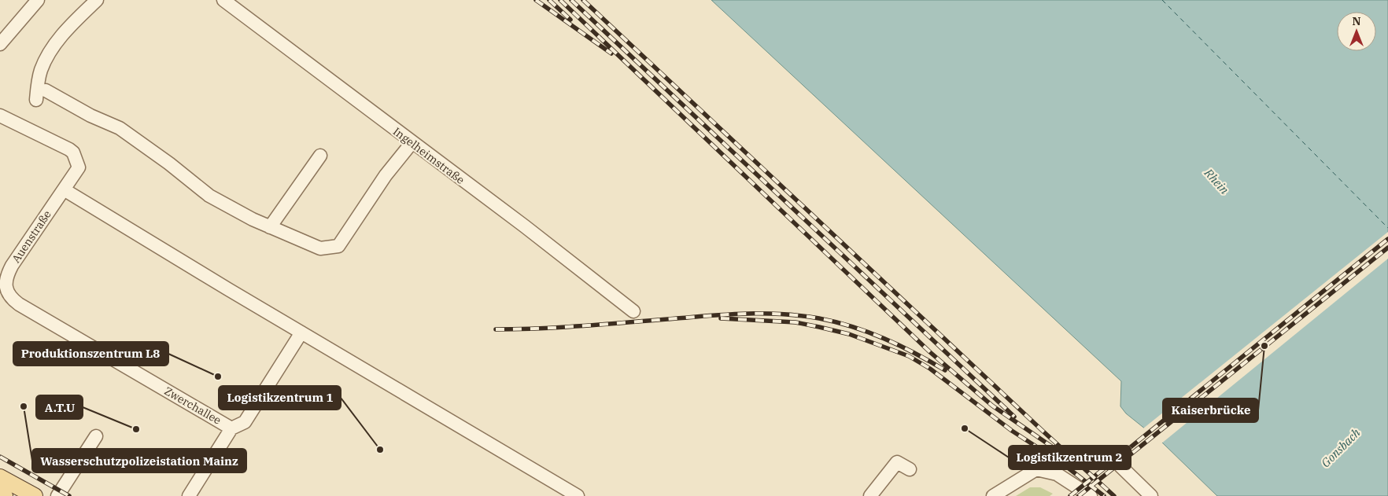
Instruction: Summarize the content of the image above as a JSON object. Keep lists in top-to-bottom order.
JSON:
{
  "streets": {
    "street": ["Ingelheimstraße", "Auenstraße", "Zwerchallee"]
  },
  "crossings": [
    ["Auenstraße", "Zwerchallee"]
  ],
  "water": ["Rhein", "Gonsbach"],
  "places": [
    "Kaiserbrücke",
    "Produktionszentrum L8",
    "Wasserschutzpolizeistation Mainz",
    "Logistikzentrum 2",
    "A.T.U",
    "Logistikzentrum 1"
  ],
  "north": "top"
}
